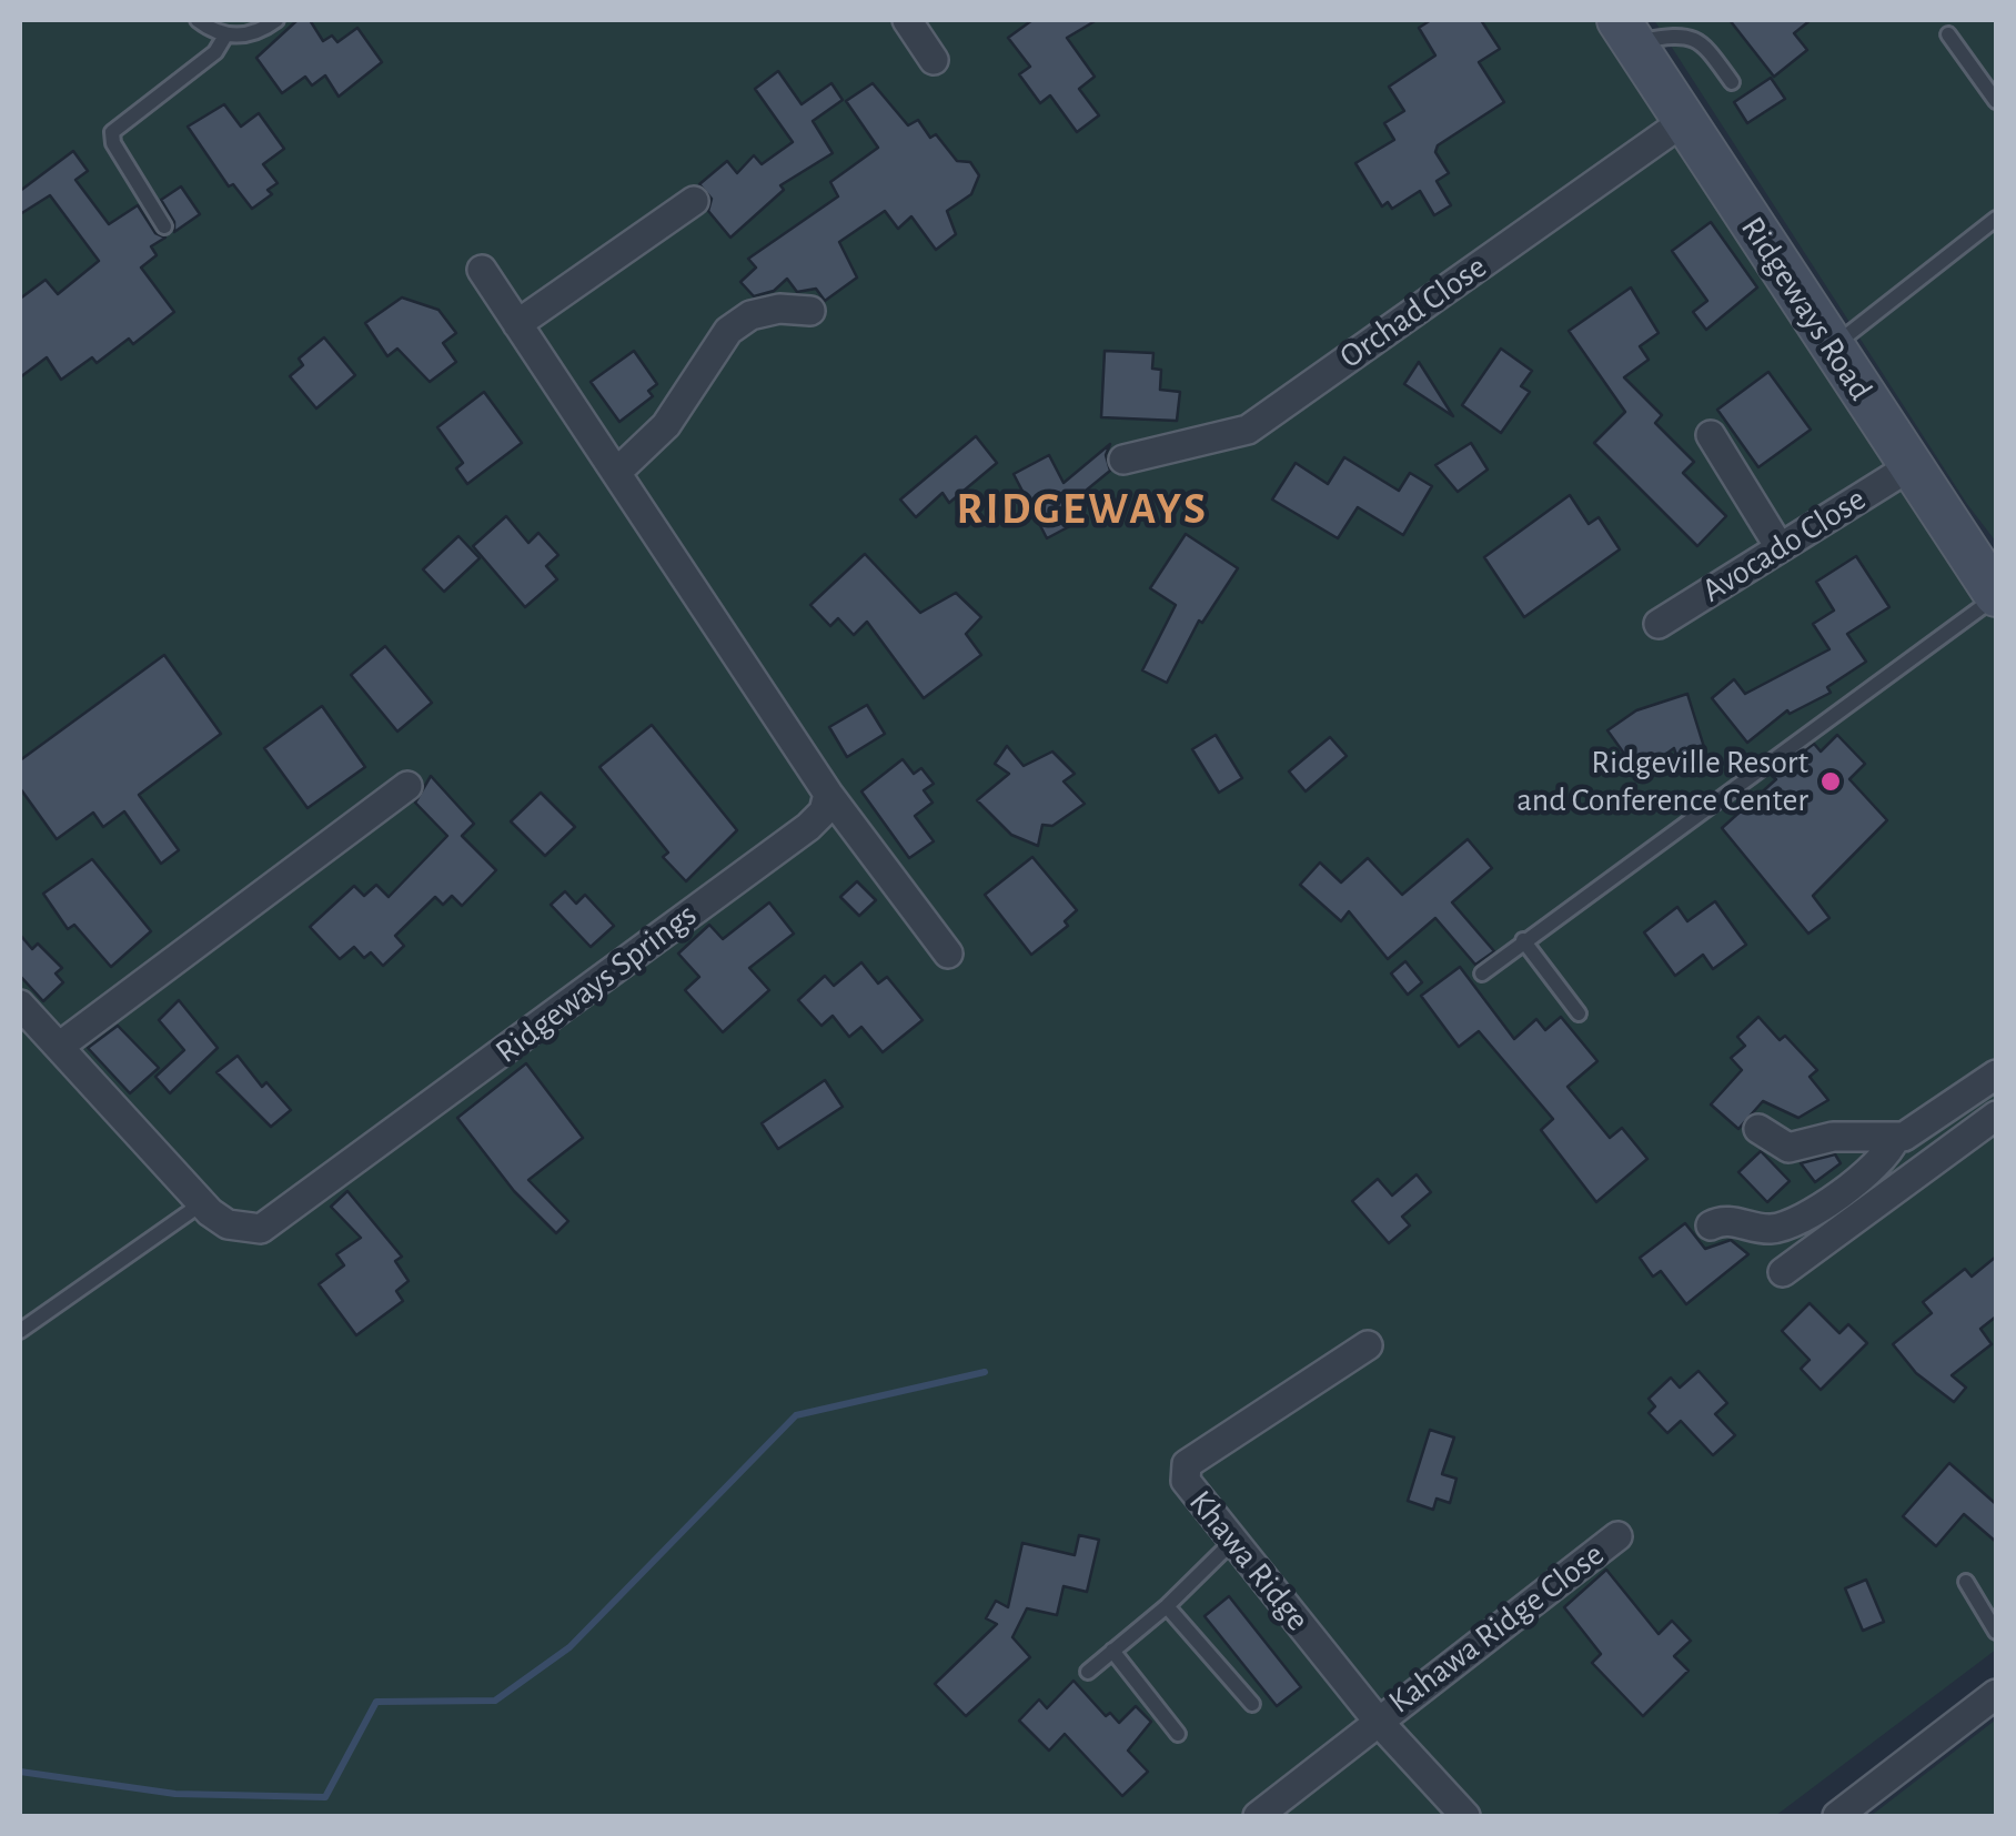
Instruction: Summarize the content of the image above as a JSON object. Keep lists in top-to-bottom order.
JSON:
{
  "streets": {
    "street": [
      "Ridgeways Road",
      "Orchad Close",
      "Avocado Close",
      "Ridgeways Springs",
      "Khawa Ridge",
      "Kahawa Ridge Close"
    ]
  },
  "crossings": [
    ["Ridgeways Road", "Orchad Close"],
    ["Ridgeways Road", "Avocado Close"],
    ["Khawa Ridge", "Kahawa Ridge Close"]
  ],
  "districts": ["RIDGEWAYS"],
  "places": ["Ridgeville Resort and Conference Center"]
}
